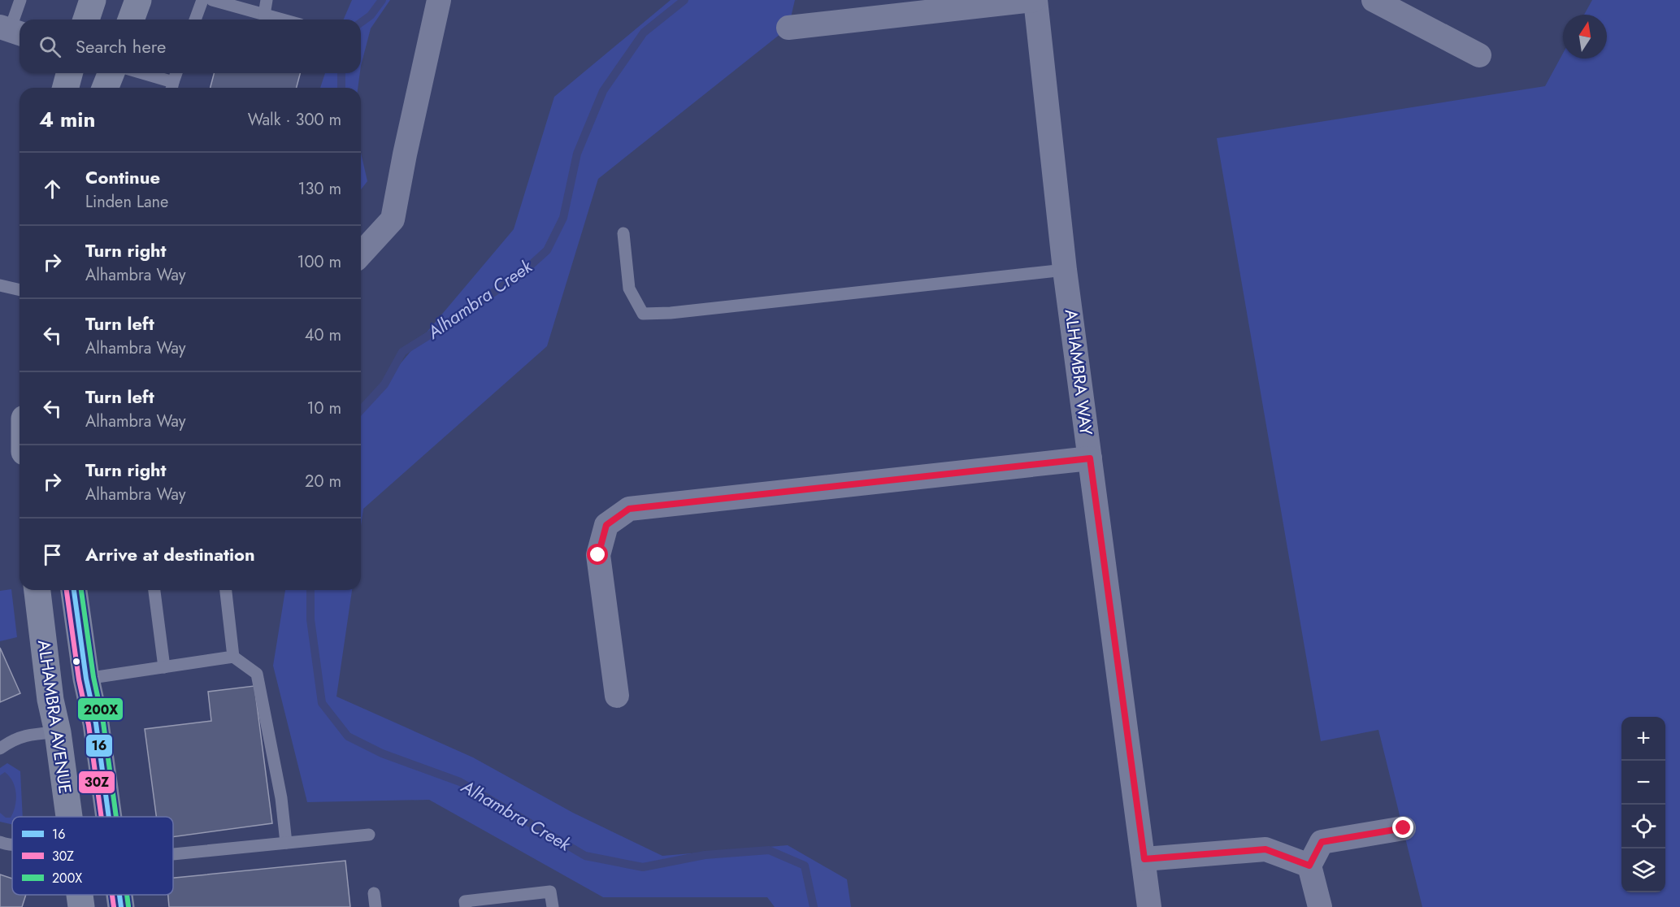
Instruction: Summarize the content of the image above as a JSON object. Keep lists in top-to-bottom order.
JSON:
{
  "streets": {
    "main road": ["ALHAMBRA AVENUE"],
    "street": ["ALHAMBRA WAY"]
  },
  "water": ["Alhambra Creek"],
  "lines": ["transit line 16", "transit line 30Z", "transit line 200X"],
  "legend": ["16", "30Z", "200X"],
  "north": "top",
  "page": {
    "search": "Search here",
    "heading": ["4 min", "Walk · 300 m"],
    "list": [
      ["Continue", "Linden Lane", "130 m"],
      ["Turn right", "Alhambra Way", "100 m"],
      ["Turn left", "Alhambra Way", "40 m"],
      ["Turn left", "Alhambra Way", "10 m"],
      ["Turn right", "Alhambra Way", "20 m"],
      "Arrive at destination"
    ],
    "map_buttons": ["+", "−"]
  }
}
